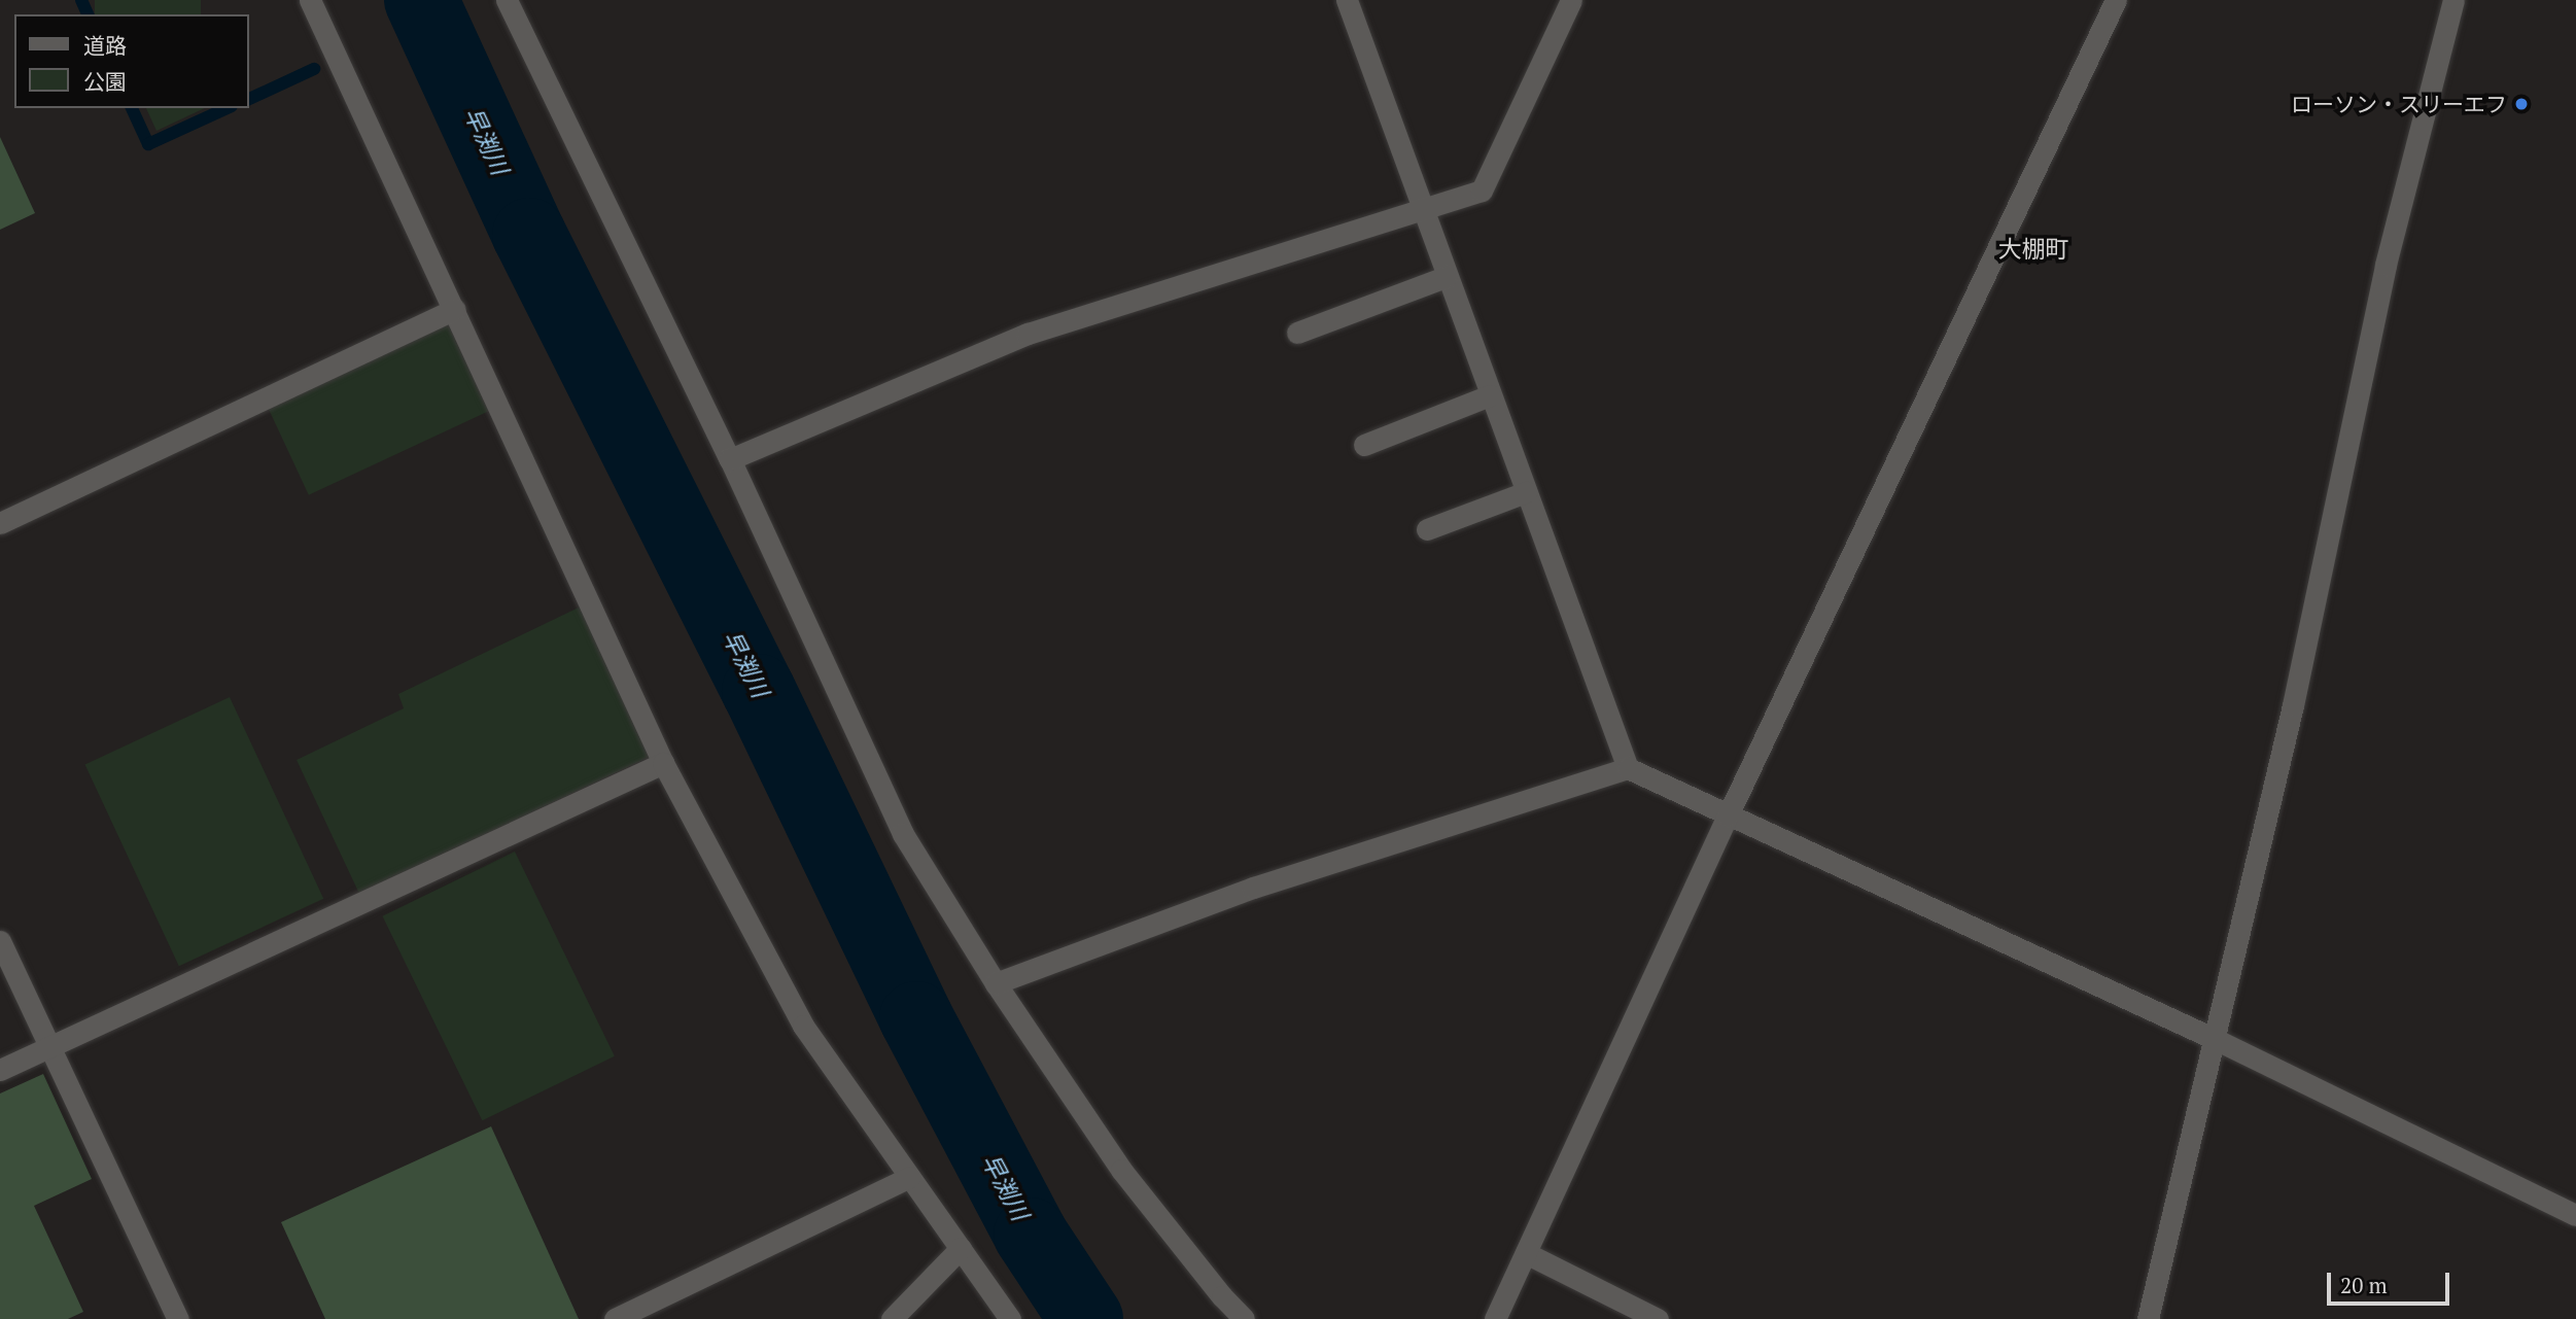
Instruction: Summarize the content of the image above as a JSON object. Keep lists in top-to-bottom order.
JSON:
{
  "districts": ["大棚町"],
  "water": ["早渕川"],
  "places": ["ローソン・スリーエフ"],
  "legend": ["道路", "公園"],
  "scale_bar": "20 m"
}
